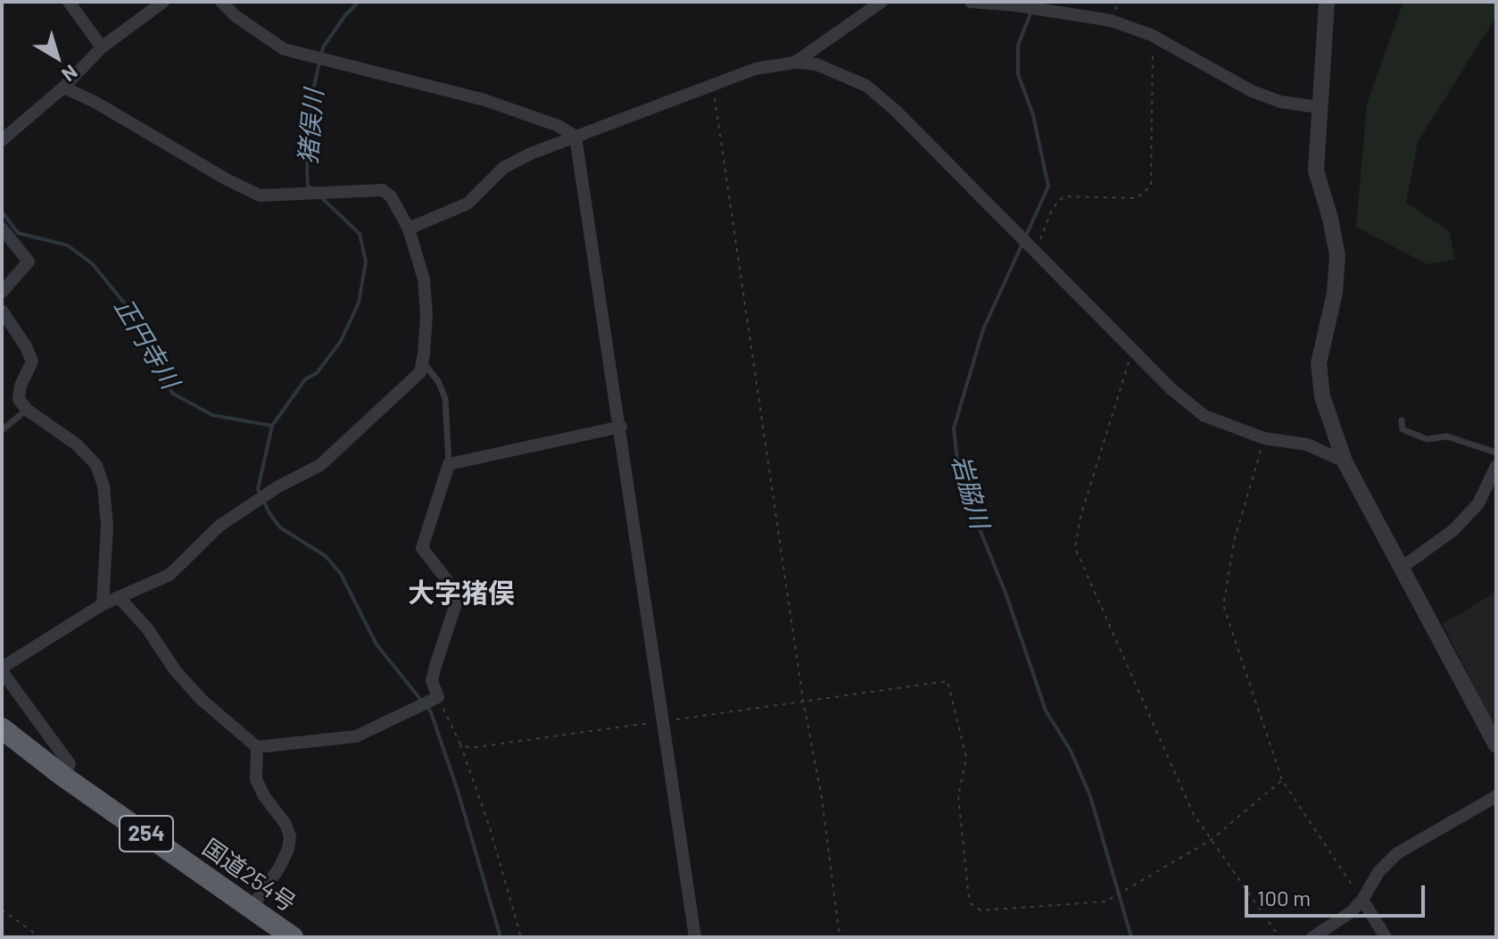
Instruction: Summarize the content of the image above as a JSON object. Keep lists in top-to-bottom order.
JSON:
{
  "streets": {
    "highway": ["254", "国道254号"]
  },
  "districts": ["大字猪俣"],
  "water": ["猪俣川", "正円寺川", "岩脇川"],
  "scale_bar": "100 m",
  "north": "bottom right"
}
